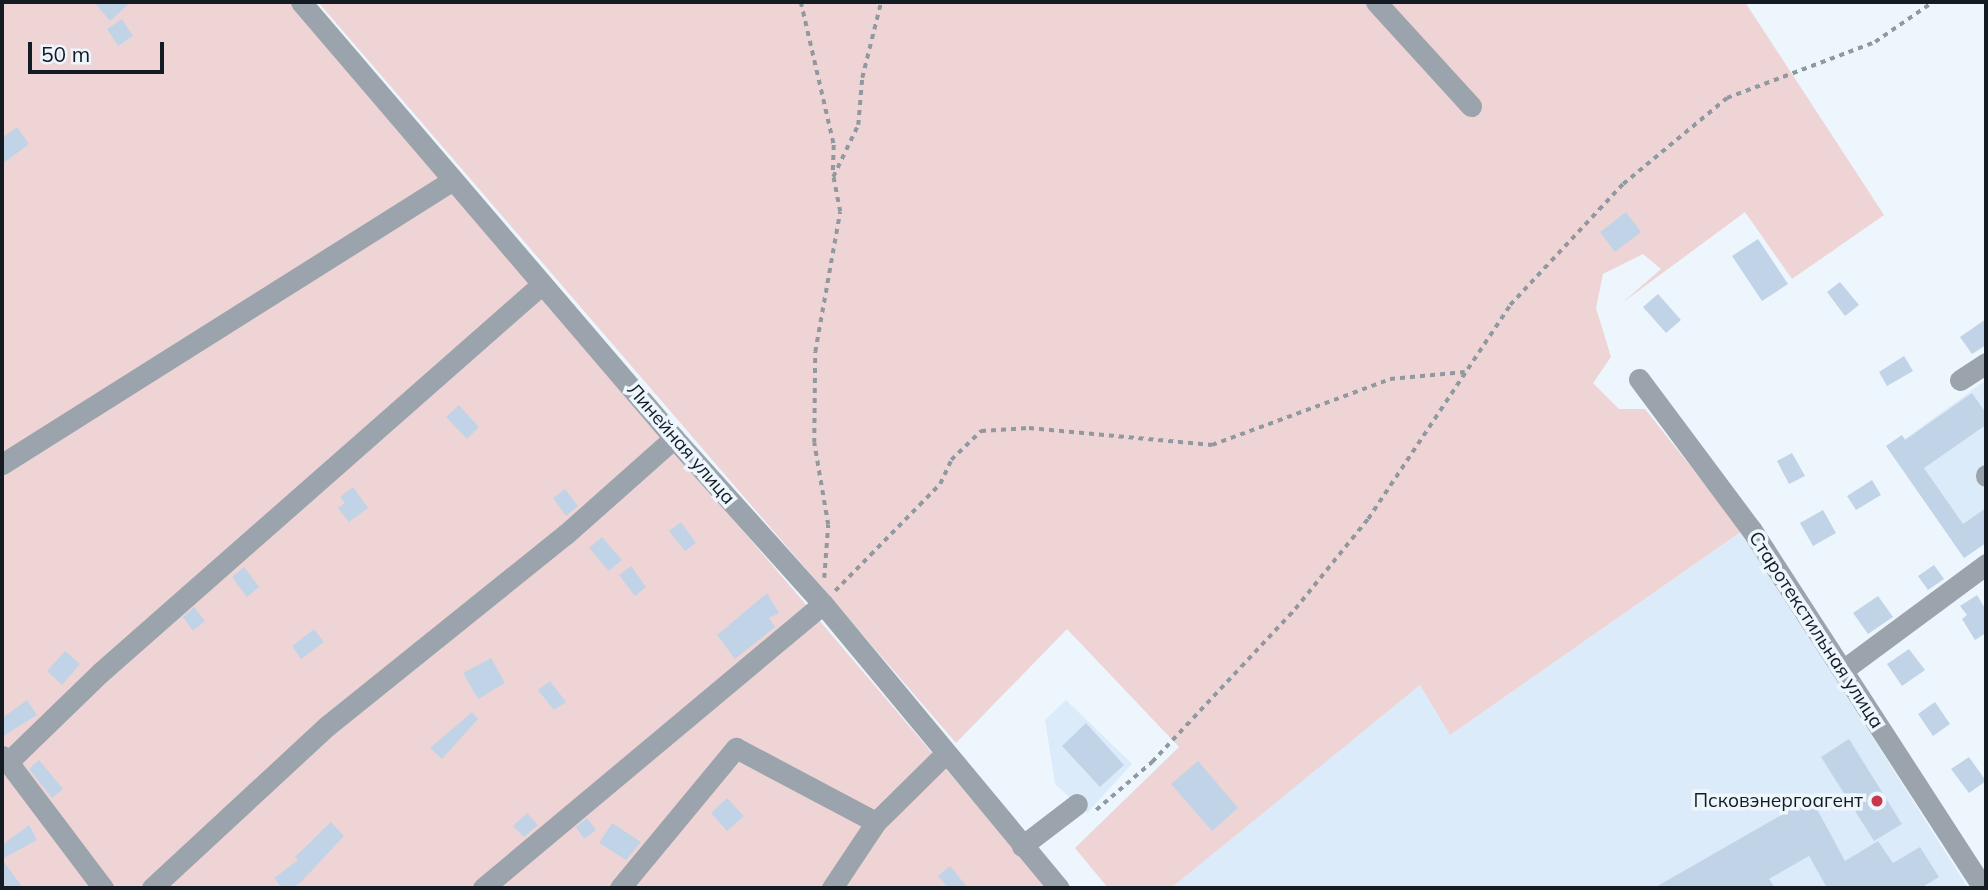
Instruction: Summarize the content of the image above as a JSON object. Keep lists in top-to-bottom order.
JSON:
{
  "streets": {
    "street": ["Линейная улица", "Старотекстильная улица"]
  },
  "places": ["Псковэнергоагент"],
  "scale_bar": "50 m"
}
